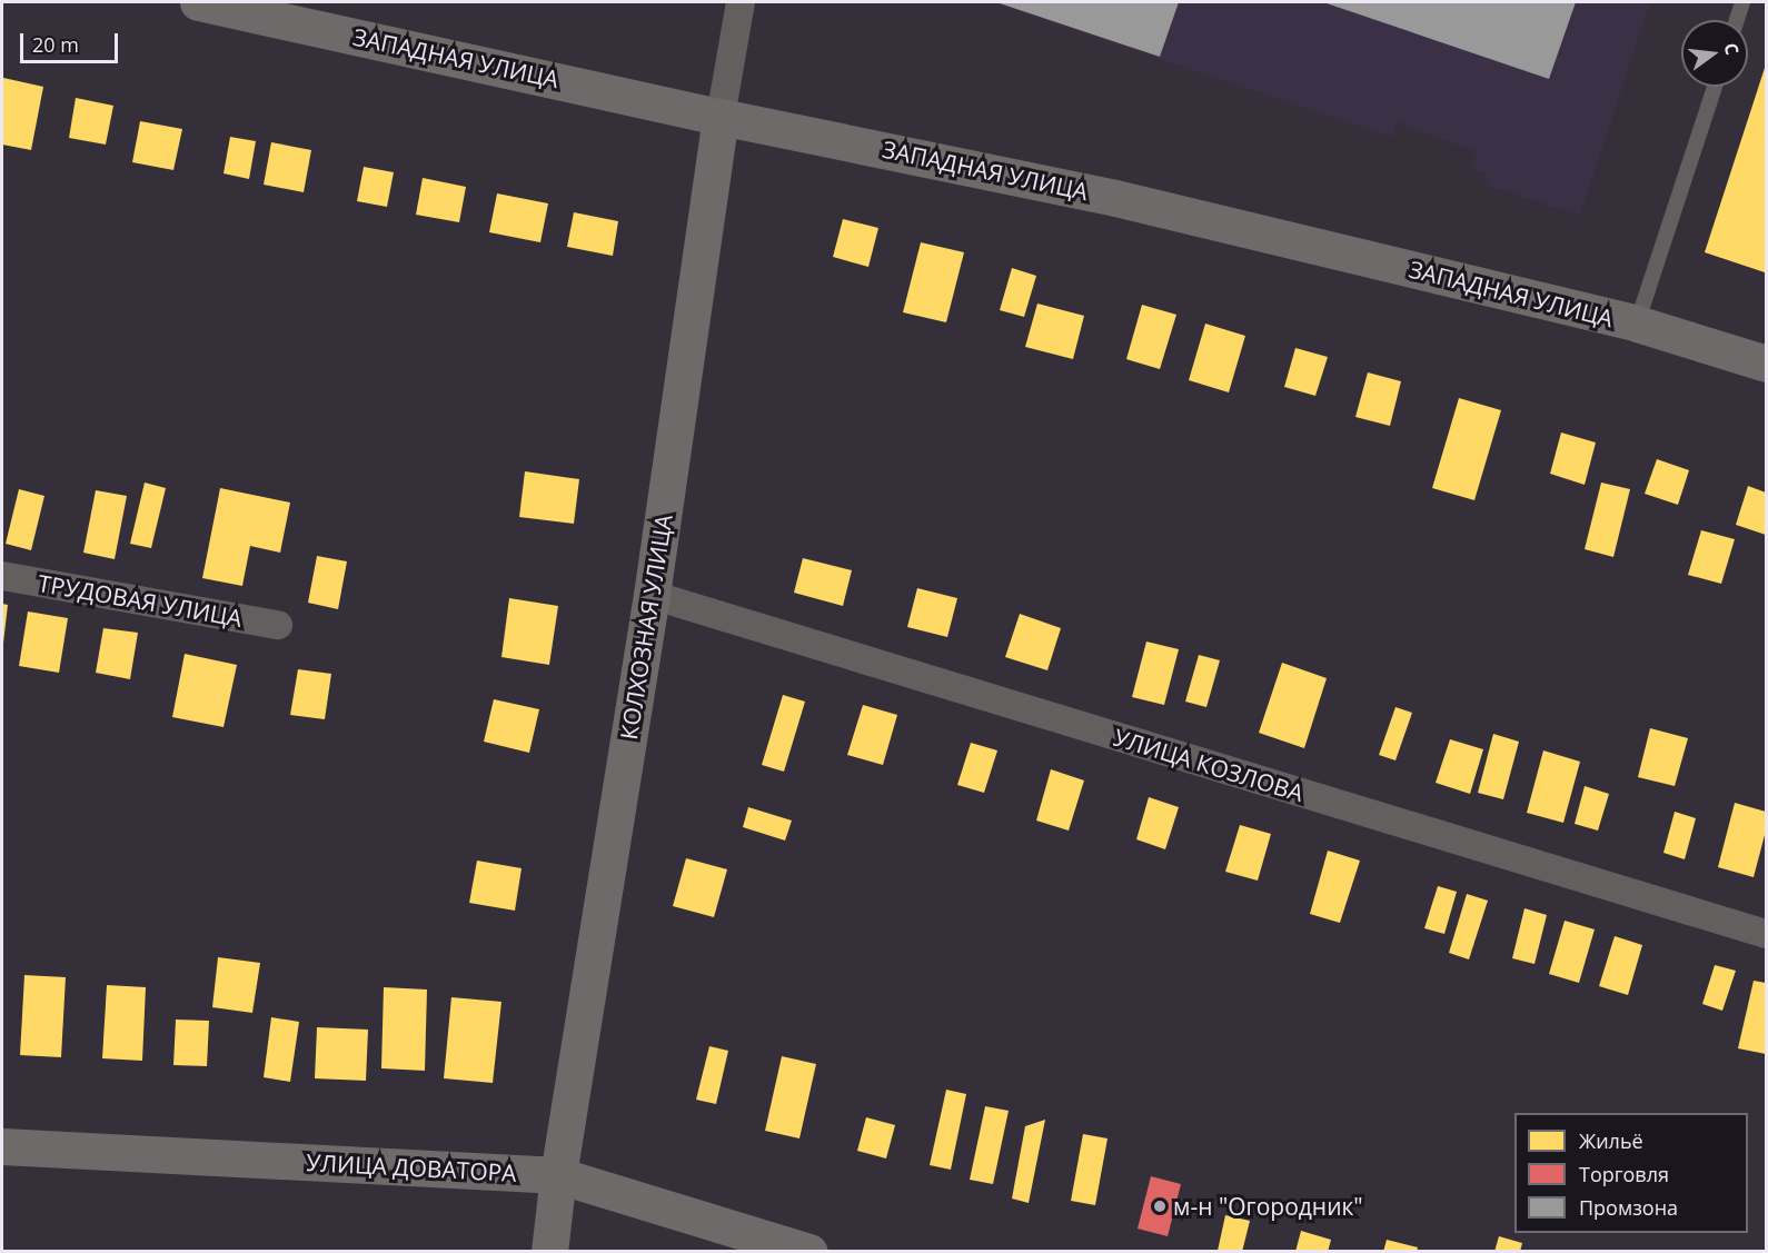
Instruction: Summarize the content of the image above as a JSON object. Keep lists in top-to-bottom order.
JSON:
{
  "streets": {
    "street": [
      "ЗАПАДНАЯ УЛИЦА",
      "ТРУДОВАЯ УЛИЦА",
      "КОЛХОЗНАЯ УЛИЦА",
      "УЛИЦА КОЗЛОВА",
      "УЛИЦА ДОВАТОРА"
    ]
  },
  "crossings": [
    ["ЗАПАДНАЯ УЛИЦА", "КОЛХОЗНАЯ УЛИЦА"],
    ["КОЛХОЗНАЯ УЛИЦА", "УЛИЦА КОЗЛОВА"],
    ["КОЛХОЗНАЯ УЛИЦА", "УЛИЦА ДОВАТОРА"]
  ],
  "places": ["м-н \"Огородник\""],
  "legend": ["Жильё", "Торговля", "Промзона"],
  "scale_bar": "20 m",
  "north": "right"
}
